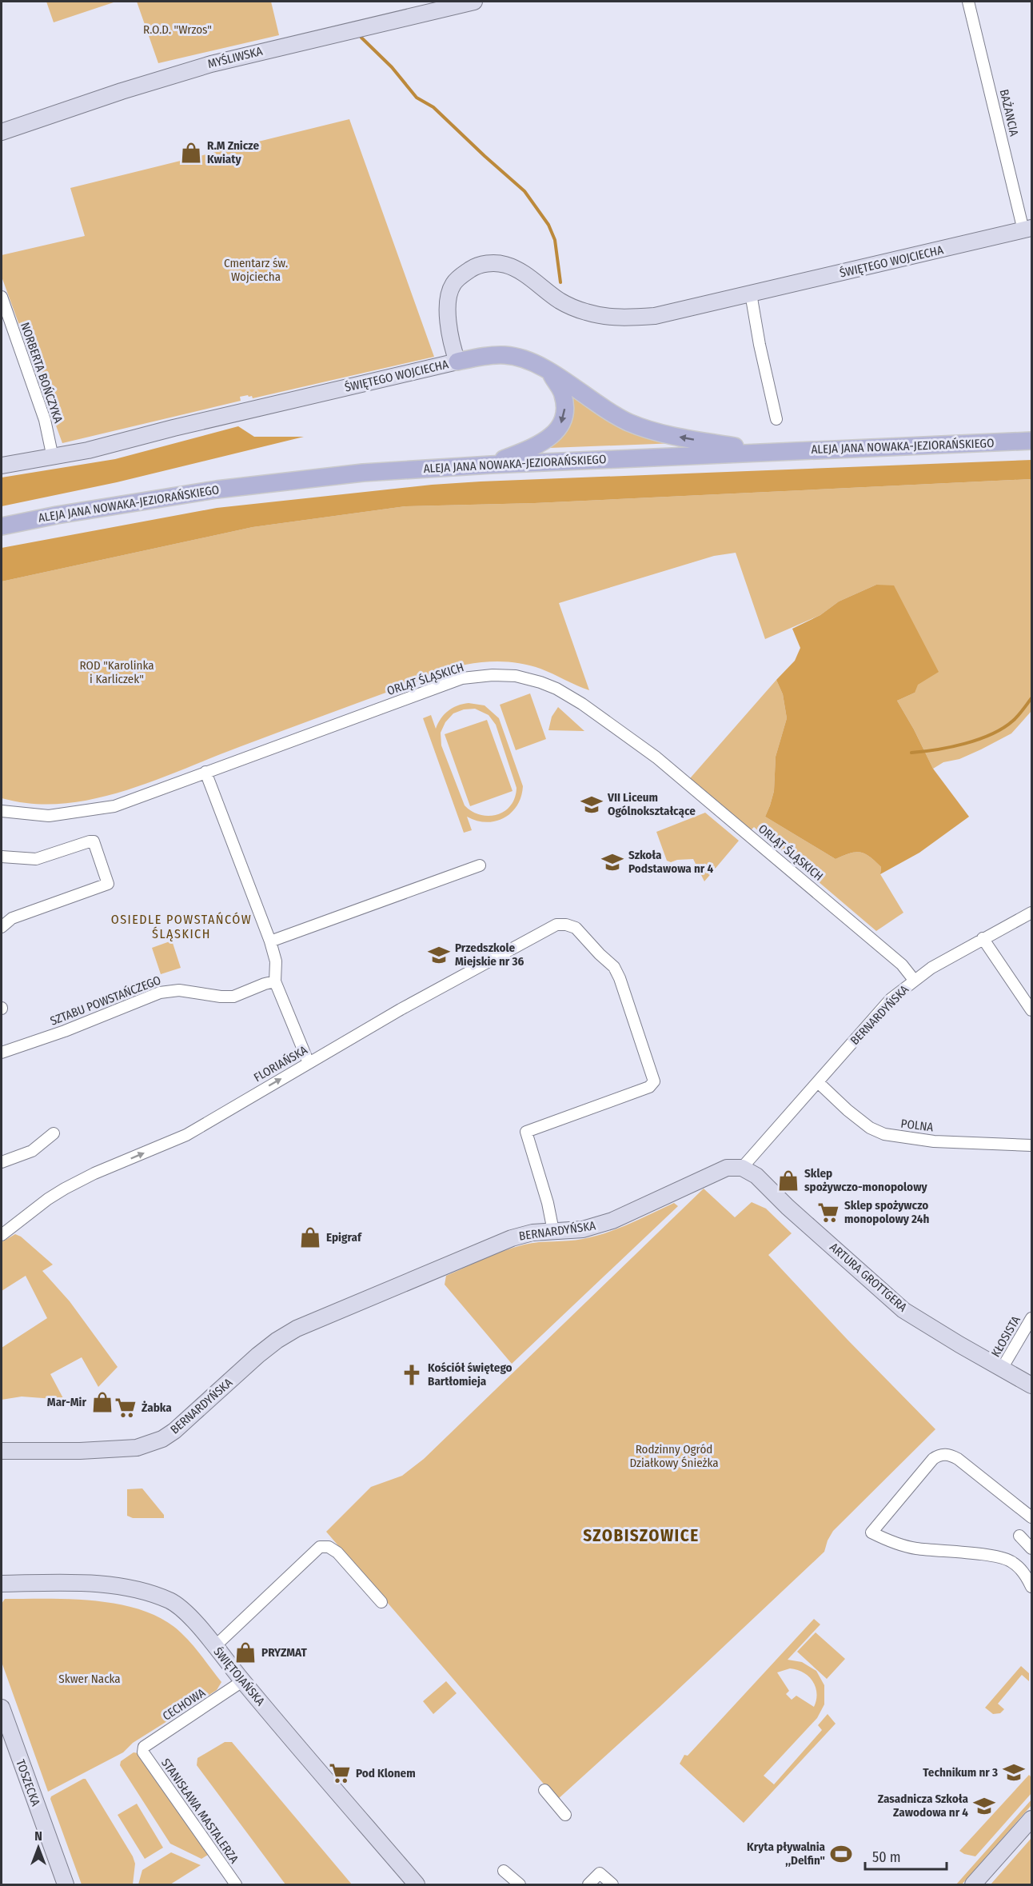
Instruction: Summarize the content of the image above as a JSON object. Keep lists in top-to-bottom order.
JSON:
{
  "streets": {
    "main road": ["ALEJA JANA NOWAKA-JEZIORAŃSKIEGO"],
    "street": [
      "MYŚLIWSKA",
      "BAŻANCIA",
      "ŚWIĘTEGO WOJCIECHA",
      "NORBERTA BOŃCZYKA",
      "ORLĄT ŚLĄSKICH",
      "SZTABU POWSTAŃCZEGO",
      "BERNARDYŃSKA",
      "FLORIAŃSKA",
      "POLNA",
      "ARTURA GROTTGERA",
      "KŁOSISTA",
      "ŚWIĘTOJAŃSKA",
      "CECHOWA",
      "TOSZECKA",
      "STANISŁAWA MASTALERZA"
    ]
  },
  "crossings": [
    ["BAŻANCIA", "ŚWIĘTEGO WOJCIECHA"],
    ["ŚWIĘTEGO WOJCIECHA", "NORBERTA BOŃCZYKA"],
    ["ORLĄT ŚLĄSKICH", "BERNARDYŃSKA"],
    ["BERNARDYŃSKA", "FLORIAŃSKA"],
    ["BERNARDYŃSKA", "POLNA"],
    ["BERNARDYŃSKA", "ARTURA GROTTGERA"],
    ["ARTURA GROTTGERA", "KŁOSISTA"],
    ["ŚWIĘTOJAŃSKA", "CECHOWA"],
    ["CECHOWA", "STANISŁAWA MASTALERZA"]
  ],
  "districts": ["OSIEDLE POWSTAŃCÓW ŚLĄSKICH", "SZOBISZOWICE"],
  "parks": [
    "R.O.D. \"Wrzos\"",
    "Cmentarz św. Wojciecha",
    "ROD \"Karolinka i Karliczek\"",
    "Rodzinny Ogród Działkowy Śnieżka",
    "Skwer Nacka"
  ],
  "places": {
    "shop": [
      "R.M Znicze Kwiaty",
      "Sklep spożywczo-monopolowy",
      "Epigraf",
      "Mar-Mir",
      "PRYZMAT"
    ],
    "school or university": [
      "VII Liceum Ogólnokształcące",
      "Szkoła Podstawowa nr 4",
      "Przedszkole Miejskie nr 36",
      "Technikum nr 3",
      "Zasadnicza Szkoła Zawodowa nr 4"
    ],
    "supermarket": ["Sklep spożywczo monopolowy 24h", "Żabka", "Pod Klonem"],
    "church": ["Kościół świętego Bartłomieja"],
    "sports": ["Kryta pływalnia ,,Delfin\""]
  },
  "scale_bar": "50 m",
  "north": "top"
}
